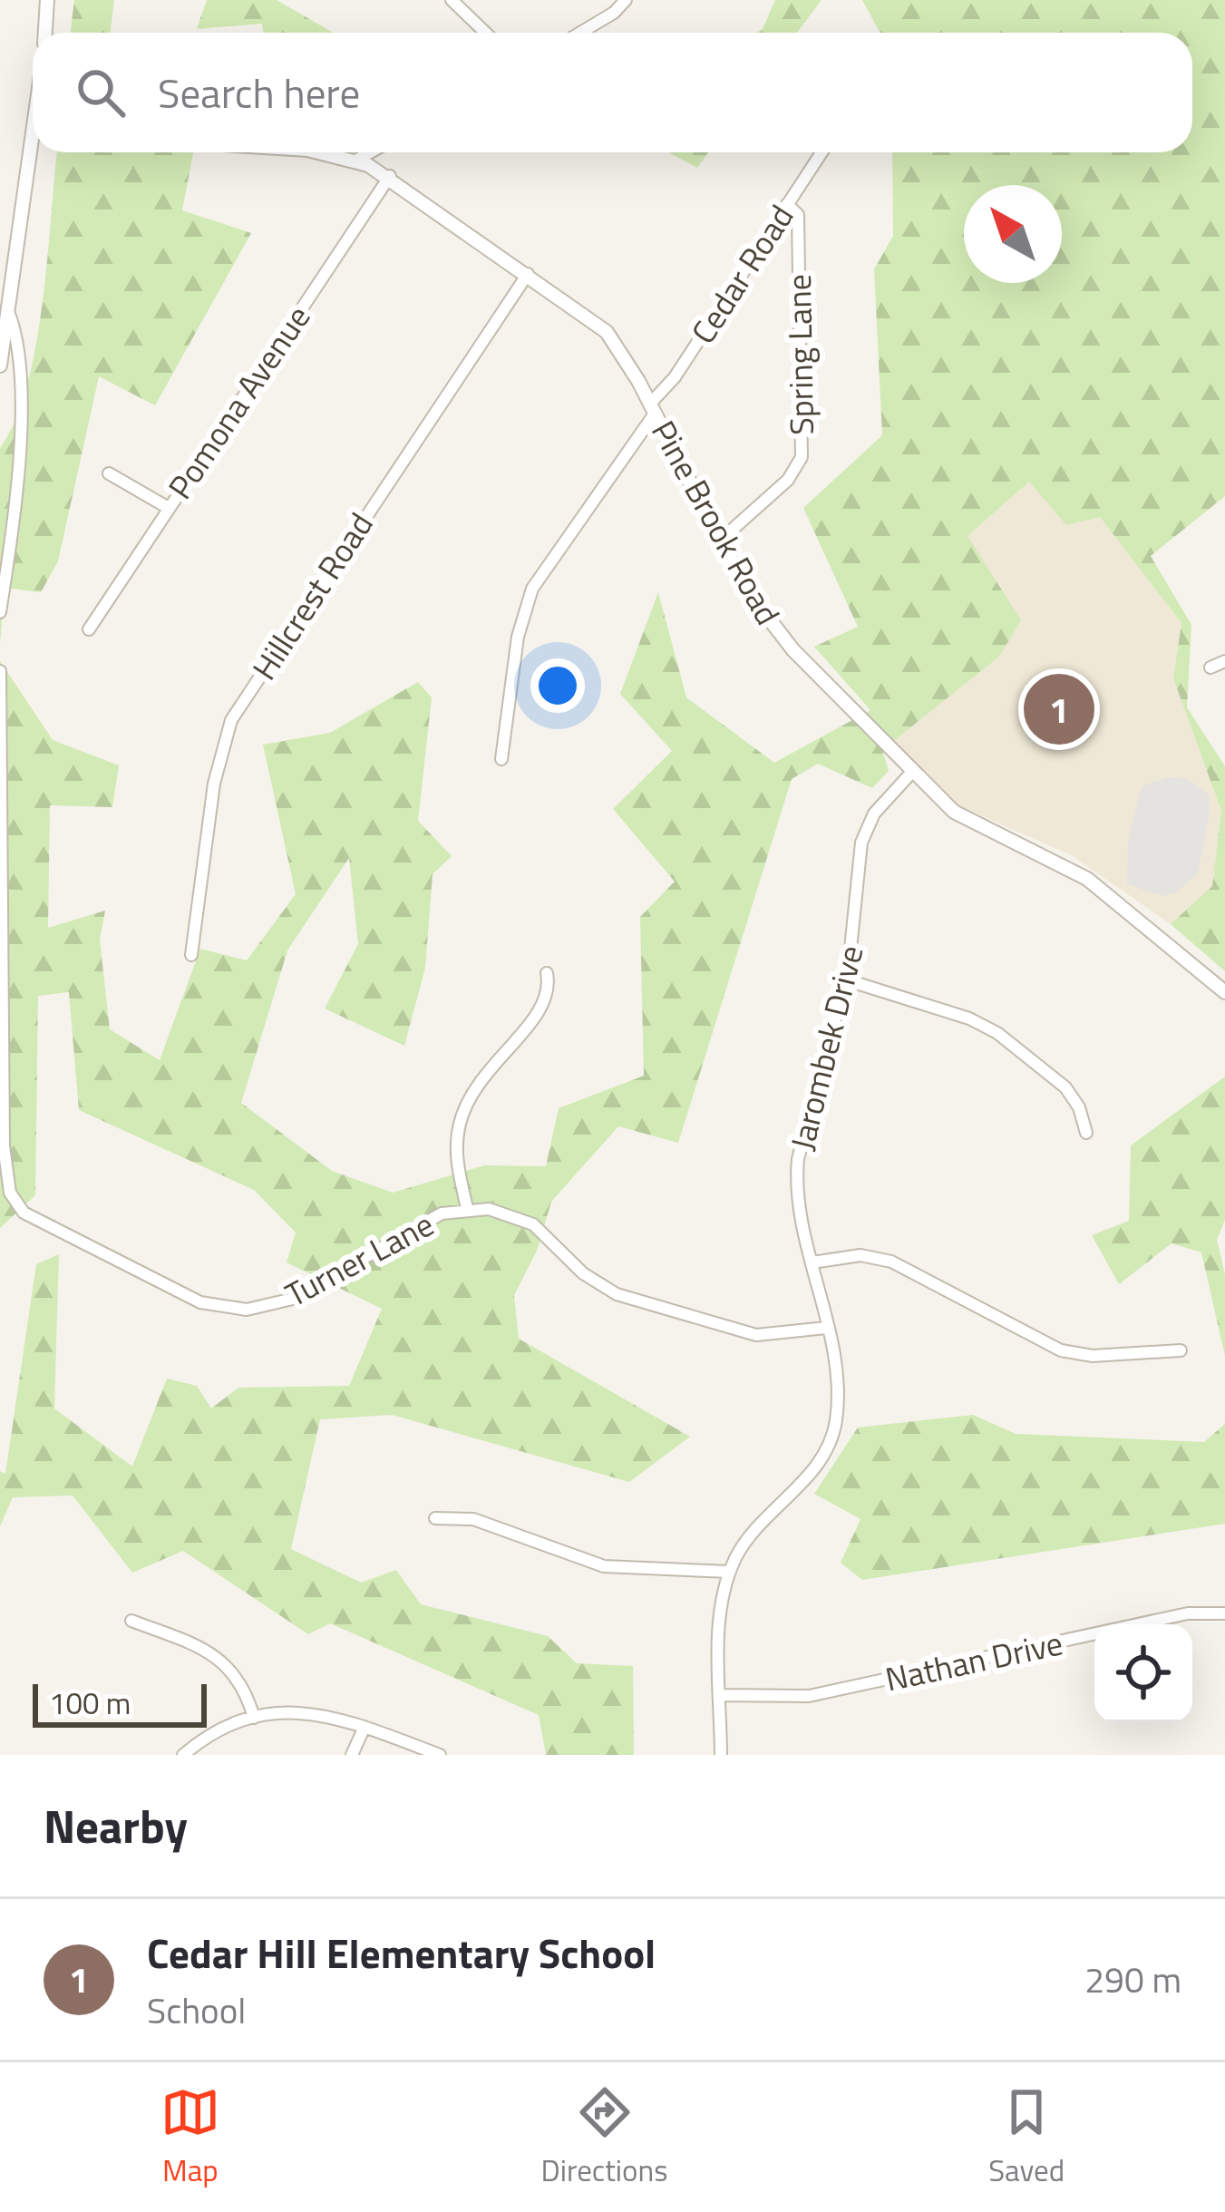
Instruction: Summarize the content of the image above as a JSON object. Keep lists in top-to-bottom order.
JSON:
{
  "streets": {
    "street": [
      "Cedar Road",
      "Spring Lane",
      "Pomona Avenue",
      "Pine Brook Road",
      "Hillcrest Road",
      "Jarombek Drive",
      "Turner Lane",
      "Nathan Drive"
    ]
  },
  "crossings": [
    ["Cedar Road", "Spring Lane"],
    ["Cedar Road", "Pine Brook Road"],
    ["Spring Lane", "Pine Brook Road"],
    ["Pomona Avenue", "Pine Brook Road"],
    ["Pine Brook Road", "Hillcrest Road"],
    ["Pine Brook Road", "Jarombek Drive"],
    ["Jarombek Drive", "Turner Lane"],
    ["Jarombek Drive", "Nathan Drive"]
  ],
  "scale_bar": "100 m",
  "north": "top left",
  "page": {
    "search": "Search here",
    "pins": "1",
    "scale": "100 m",
    "heading": "Nearby",
    "list": [
      {
        "mark": "1",
        "name": "Cedar Hill Elementary School",
        "note": "School",
        "value": "290 m"
      }
    ],
    "nav": ["Map", "Directions", "Saved"]
  }
}
